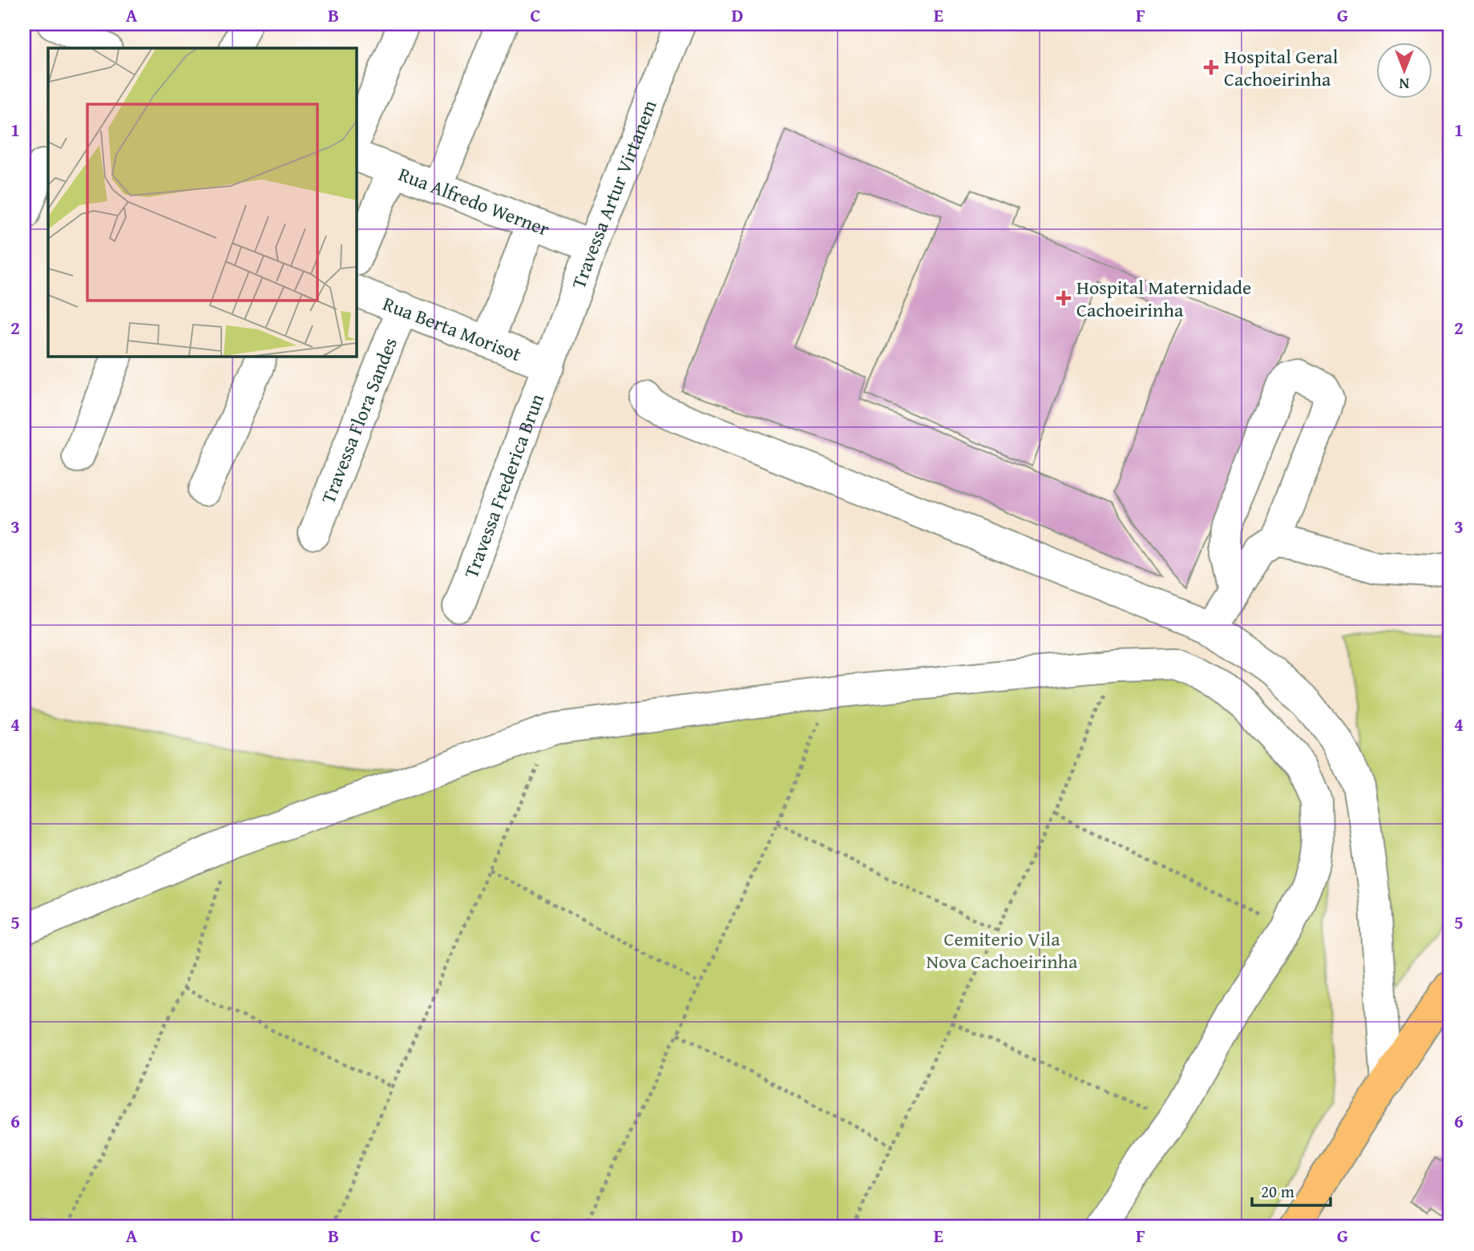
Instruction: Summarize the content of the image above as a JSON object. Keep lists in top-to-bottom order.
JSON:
{
  "streets": {
    "street": [
      "Travessa Artur Virtanem",
      "Rua Alfredo Werner",
      "Rua Berta Morisot",
      "Travessa Flora Sandes",
      "Travessa Frederica Brun"
    ]
  },
  "crossings": [
    ["Travessa Artur Virtanem", "Rua Alfredo Werner"],
    ["Travessa Artur Virtanem", "Rua Berta Morisot"],
    ["Travessa Artur Virtanem", "Travessa Frederica Brun"],
    ["Rua Berta Morisot", "Travessa Flora Sandes"],
    ["Rua Berta Morisot", "Travessa Frederica Brun"]
  ],
  "parks": ["Cemiterio Vila Nova Cachoeirinha"],
  "places": {
    "health": ["Hospital Geral Cachoeirinha", "Hospital Maternidade Cachoeirinha"]
  },
  "scale_bar": "20 m",
  "north": "bottom",
  "grid": {
    "columns": [
      "A",
      "B",
      "C",
      "D",
      "E",
      "F",
      "G"
    ],
    "rows": [
      "1",
      "2",
      "3",
      "4",
      "5",
      "6"
    ]
  }
}
